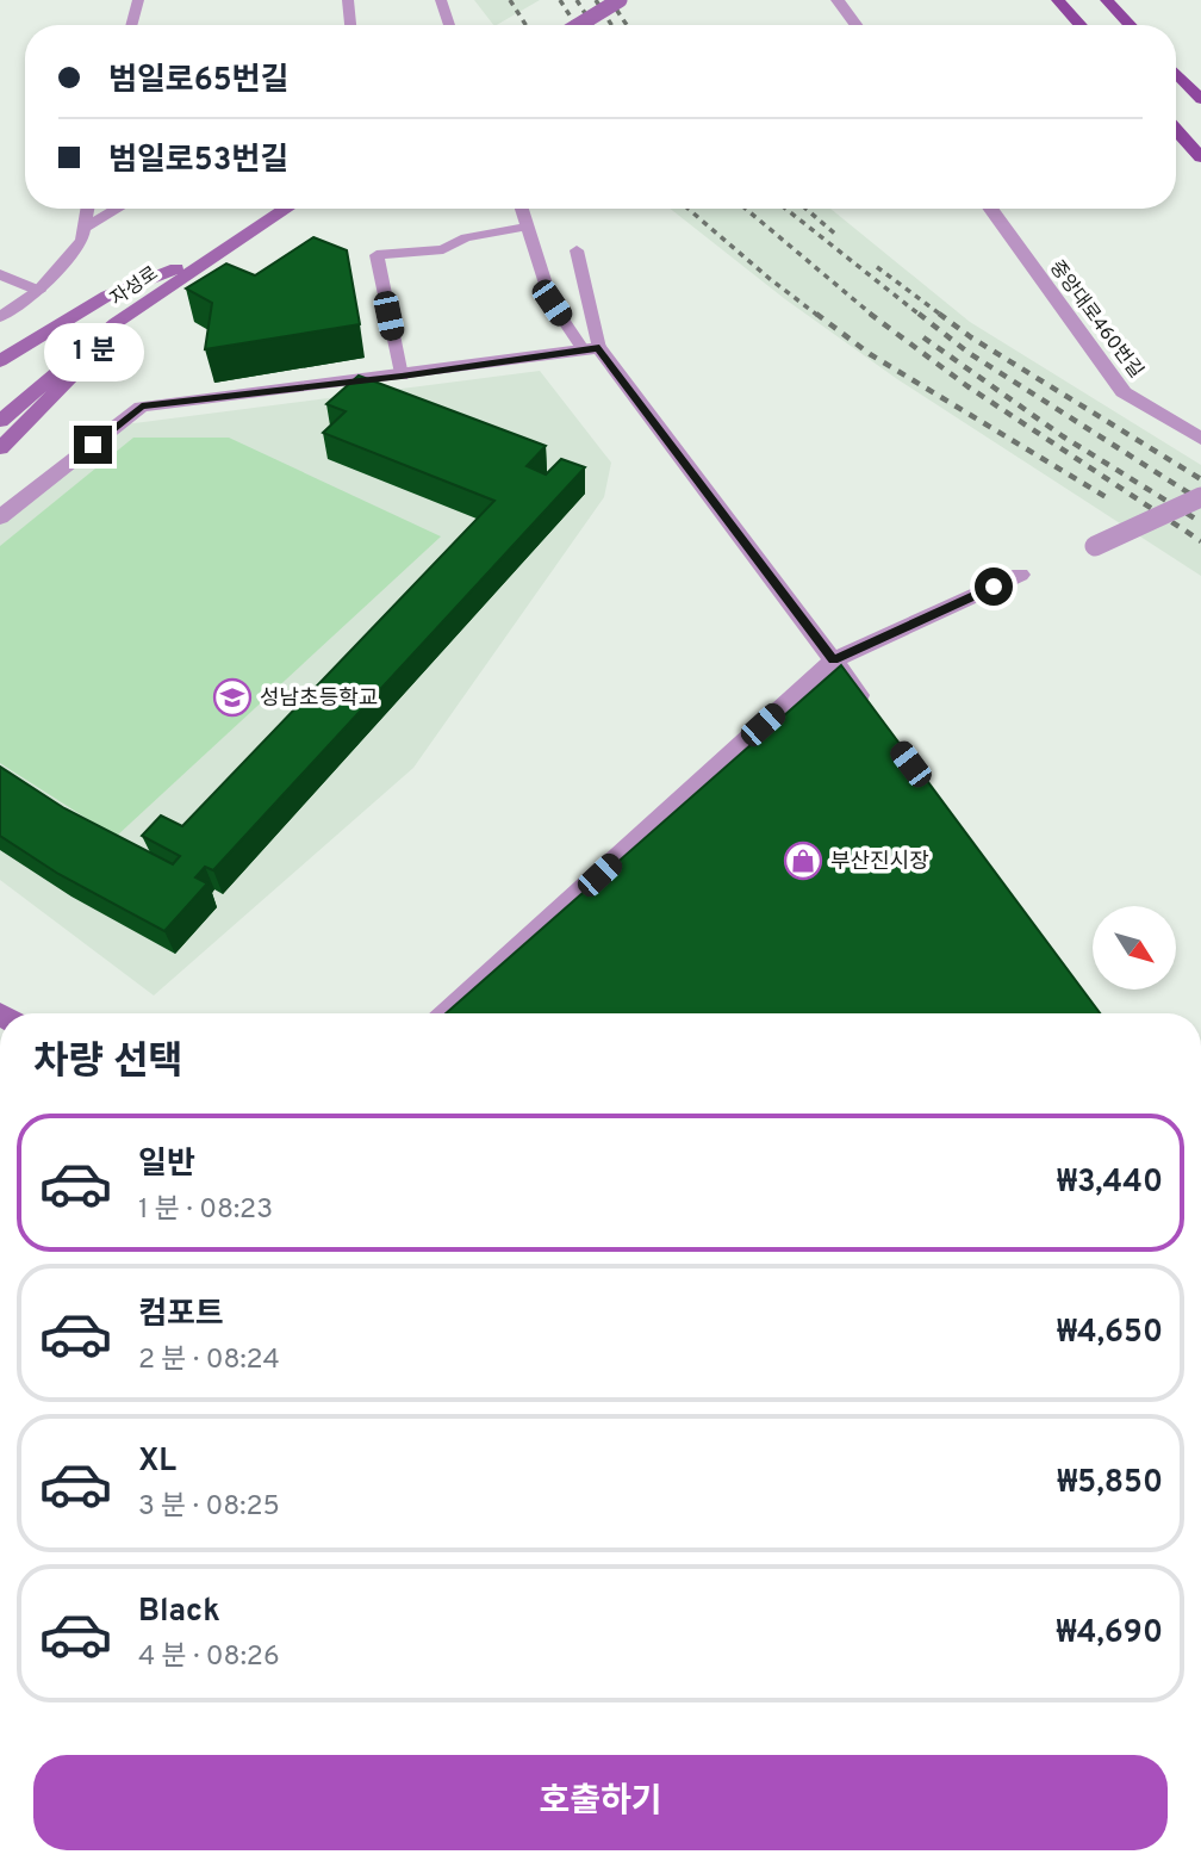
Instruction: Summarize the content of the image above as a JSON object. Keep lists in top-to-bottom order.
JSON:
{
  "streets": {
    "main road": ["자성로"],
    "street": ["중앙대로460번길"]
  },
  "places": {
    "school or university": ["성남초등학교"],
    "shop": ["부산진시장"]
  },
  "north": "bottom right",
  "page": {
    "banner": ["범일로65번길", "범일로53번길"],
    "bubble": "1 분",
    "heading": "차량 선택",
    "list": [
      {
        "name": "일반",
        "note": "1 분 · 08:23",
        "value": "₩3,440"
      },
      {
        "name": "컴포트",
        "note": "2 분 · 08:24",
        "value": "₩4,650"
      },
      {
        "name": "XL",
        "note": "3 분 · 08:25",
        "value": "₩5,850"
      },
      {
        "name": "Black",
        "note": "4 분 · 08:26",
        "value": "₩4,690"
      }
    ],
    "buttons": "호출하기"
  }
}
